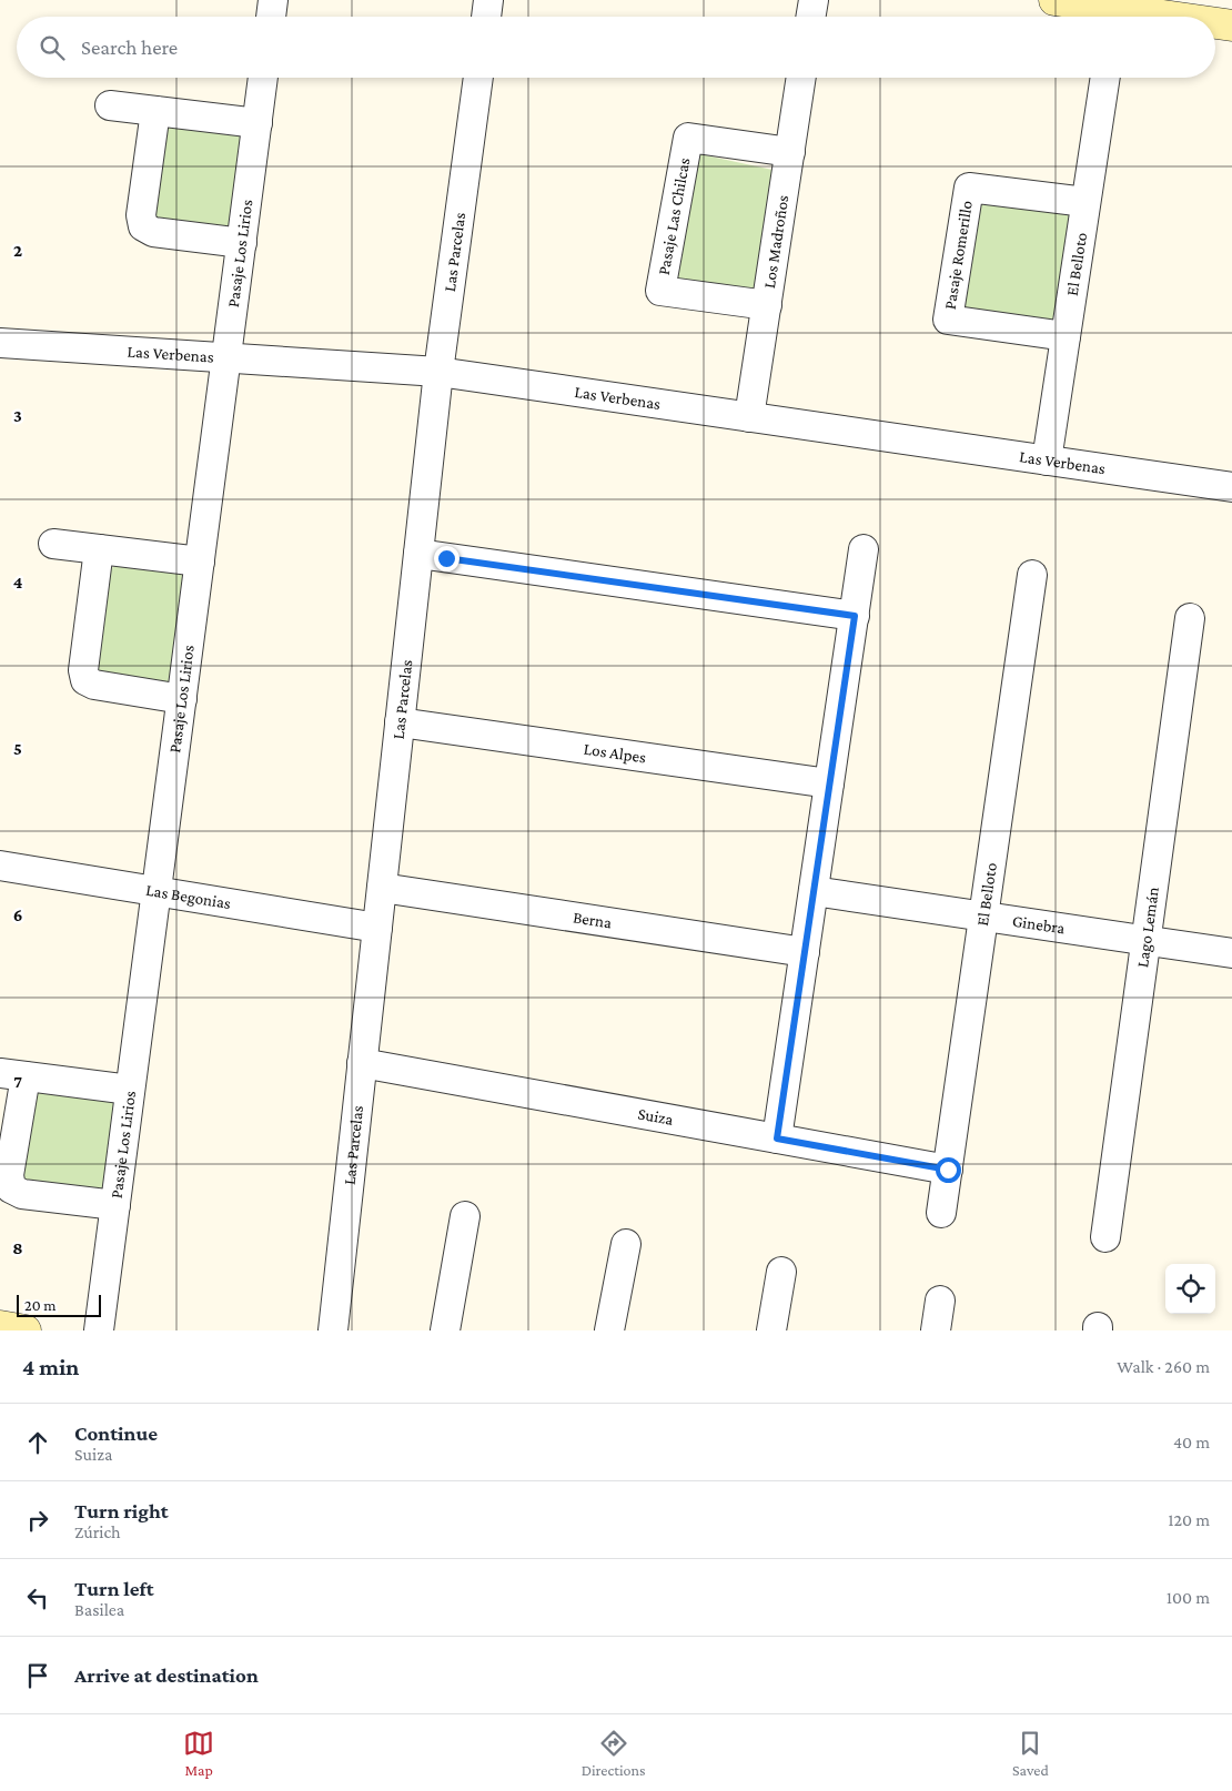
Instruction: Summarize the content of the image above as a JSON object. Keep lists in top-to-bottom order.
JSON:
{
  "streets": {
    "street": [
      "Pasaje Las Chilcas",
      "Los Madroños",
      "Las Parcelas",
      "Pasaje Los Lirios",
      "Pasaje Romerillo",
      "El Belloto",
      "Las Verbenas",
      "Los Alpes",
      "Las Begonias",
      "Berna",
      "Ginebra",
      "Lago Lemán",
      "Suiza"
    ]
  },
  "crossings": [
    ["Pasaje Las Chilcas", "Los Madroños"],
    ["Los Madroños", "Las Verbenas"],
    ["Las Parcelas", "Las Verbenas"],
    ["Las Parcelas", "Los Alpes"],
    ["Las Parcelas", "Las Begonias"],
    ["Las Parcelas", "Berna"],
    ["Las Parcelas", "Suiza"],
    ["Pasaje Los Lirios", "Las Verbenas"],
    ["Pasaje Los Lirios", "Las Begonias"],
    ["Pasaje Romerillo", "El Belloto"],
    ["El Belloto", "Las Verbenas"],
    ["El Belloto", "Ginebra"],
    ["El Belloto", "Suiza"],
    ["Ginebra", "Lago Lemán"]
  ],
  "scale_bar": "20 m",
  "page": {
    "search": "Search here",
    "scale": "20 m",
    "heading": ["4 min", "Walk · 260 m"],
    "list": [
      ["Continue", "Suiza", "40 m"],
      ["Turn right", "Zúrich", "120 m"],
      ["Turn left", "Basilea", "100 m"],
      "Arrive at destination"
    ],
    "nav": ["Map", "Directions", "Saved"]
  },
  "grid": {
    "rows": [
      "2",
      "3",
      "4",
      "5",
      "6",
      "7",
      "8"
    ]
  }
}
